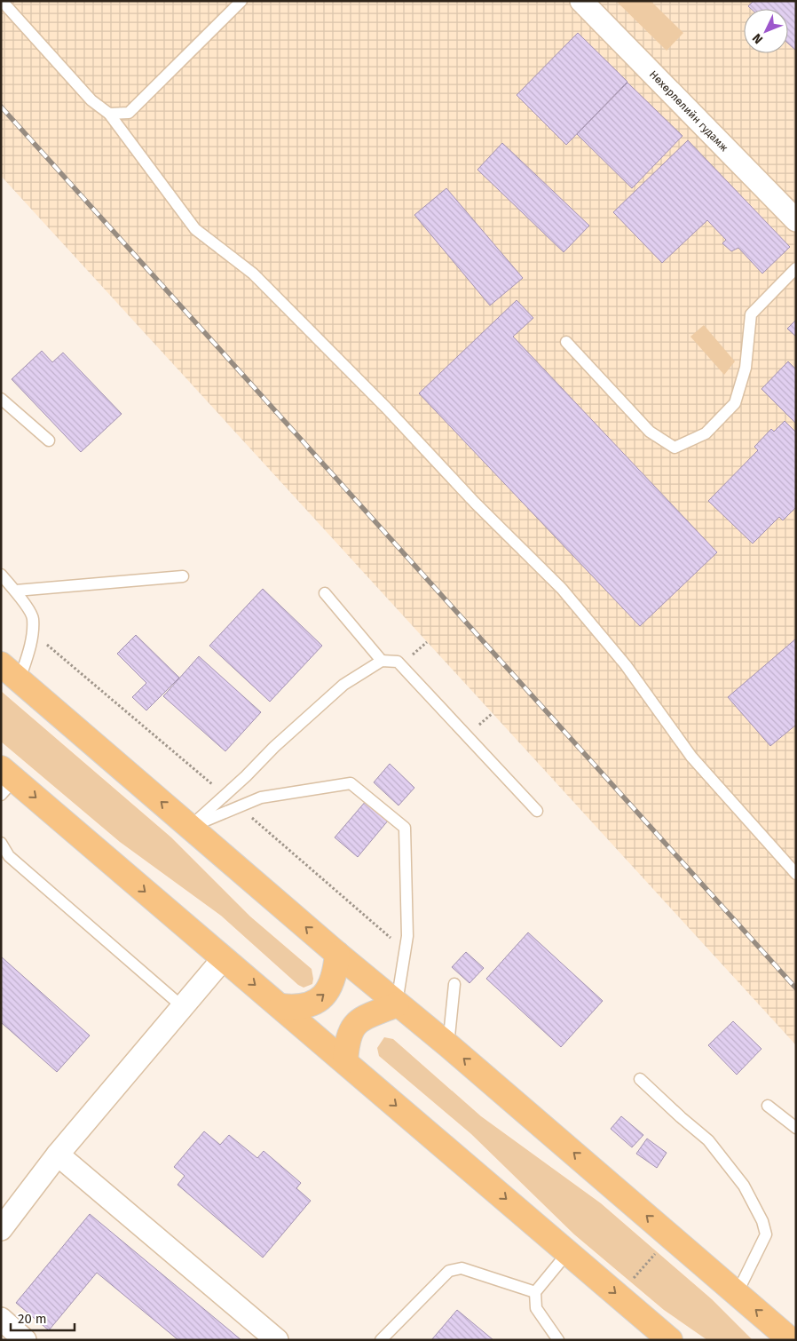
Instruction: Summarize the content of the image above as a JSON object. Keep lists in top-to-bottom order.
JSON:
{
  "streets": {
    "street": ["Нөхөрлөлийн гудамж"]
  },
  "scale_bar": "20 m",
  "north": "bottom left"
}
